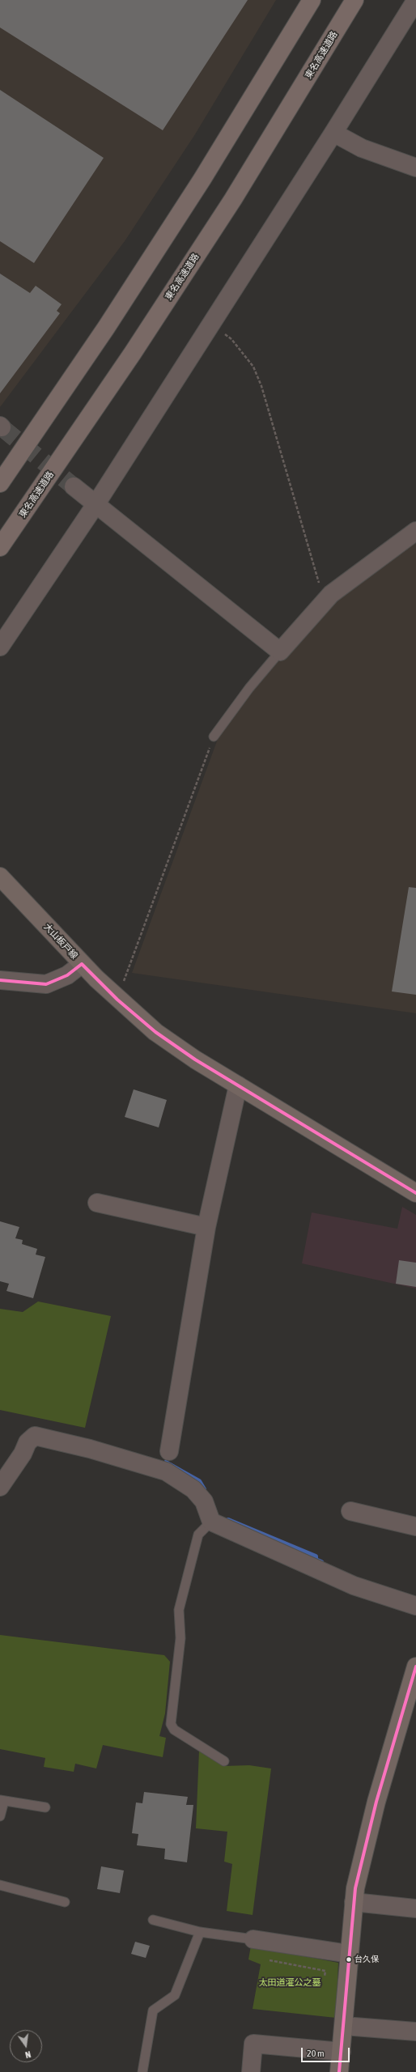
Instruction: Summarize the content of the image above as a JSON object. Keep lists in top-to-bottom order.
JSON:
{
  "streets": {
    "highway": ["東名高速道路"],
    "main road": ["大山板戸線"]
  },
  "parks": ["太田道灌公之墓"],
  "places": ["台久保"],
  "scale_bar": "20 m",
  "north": "bottom"
}
